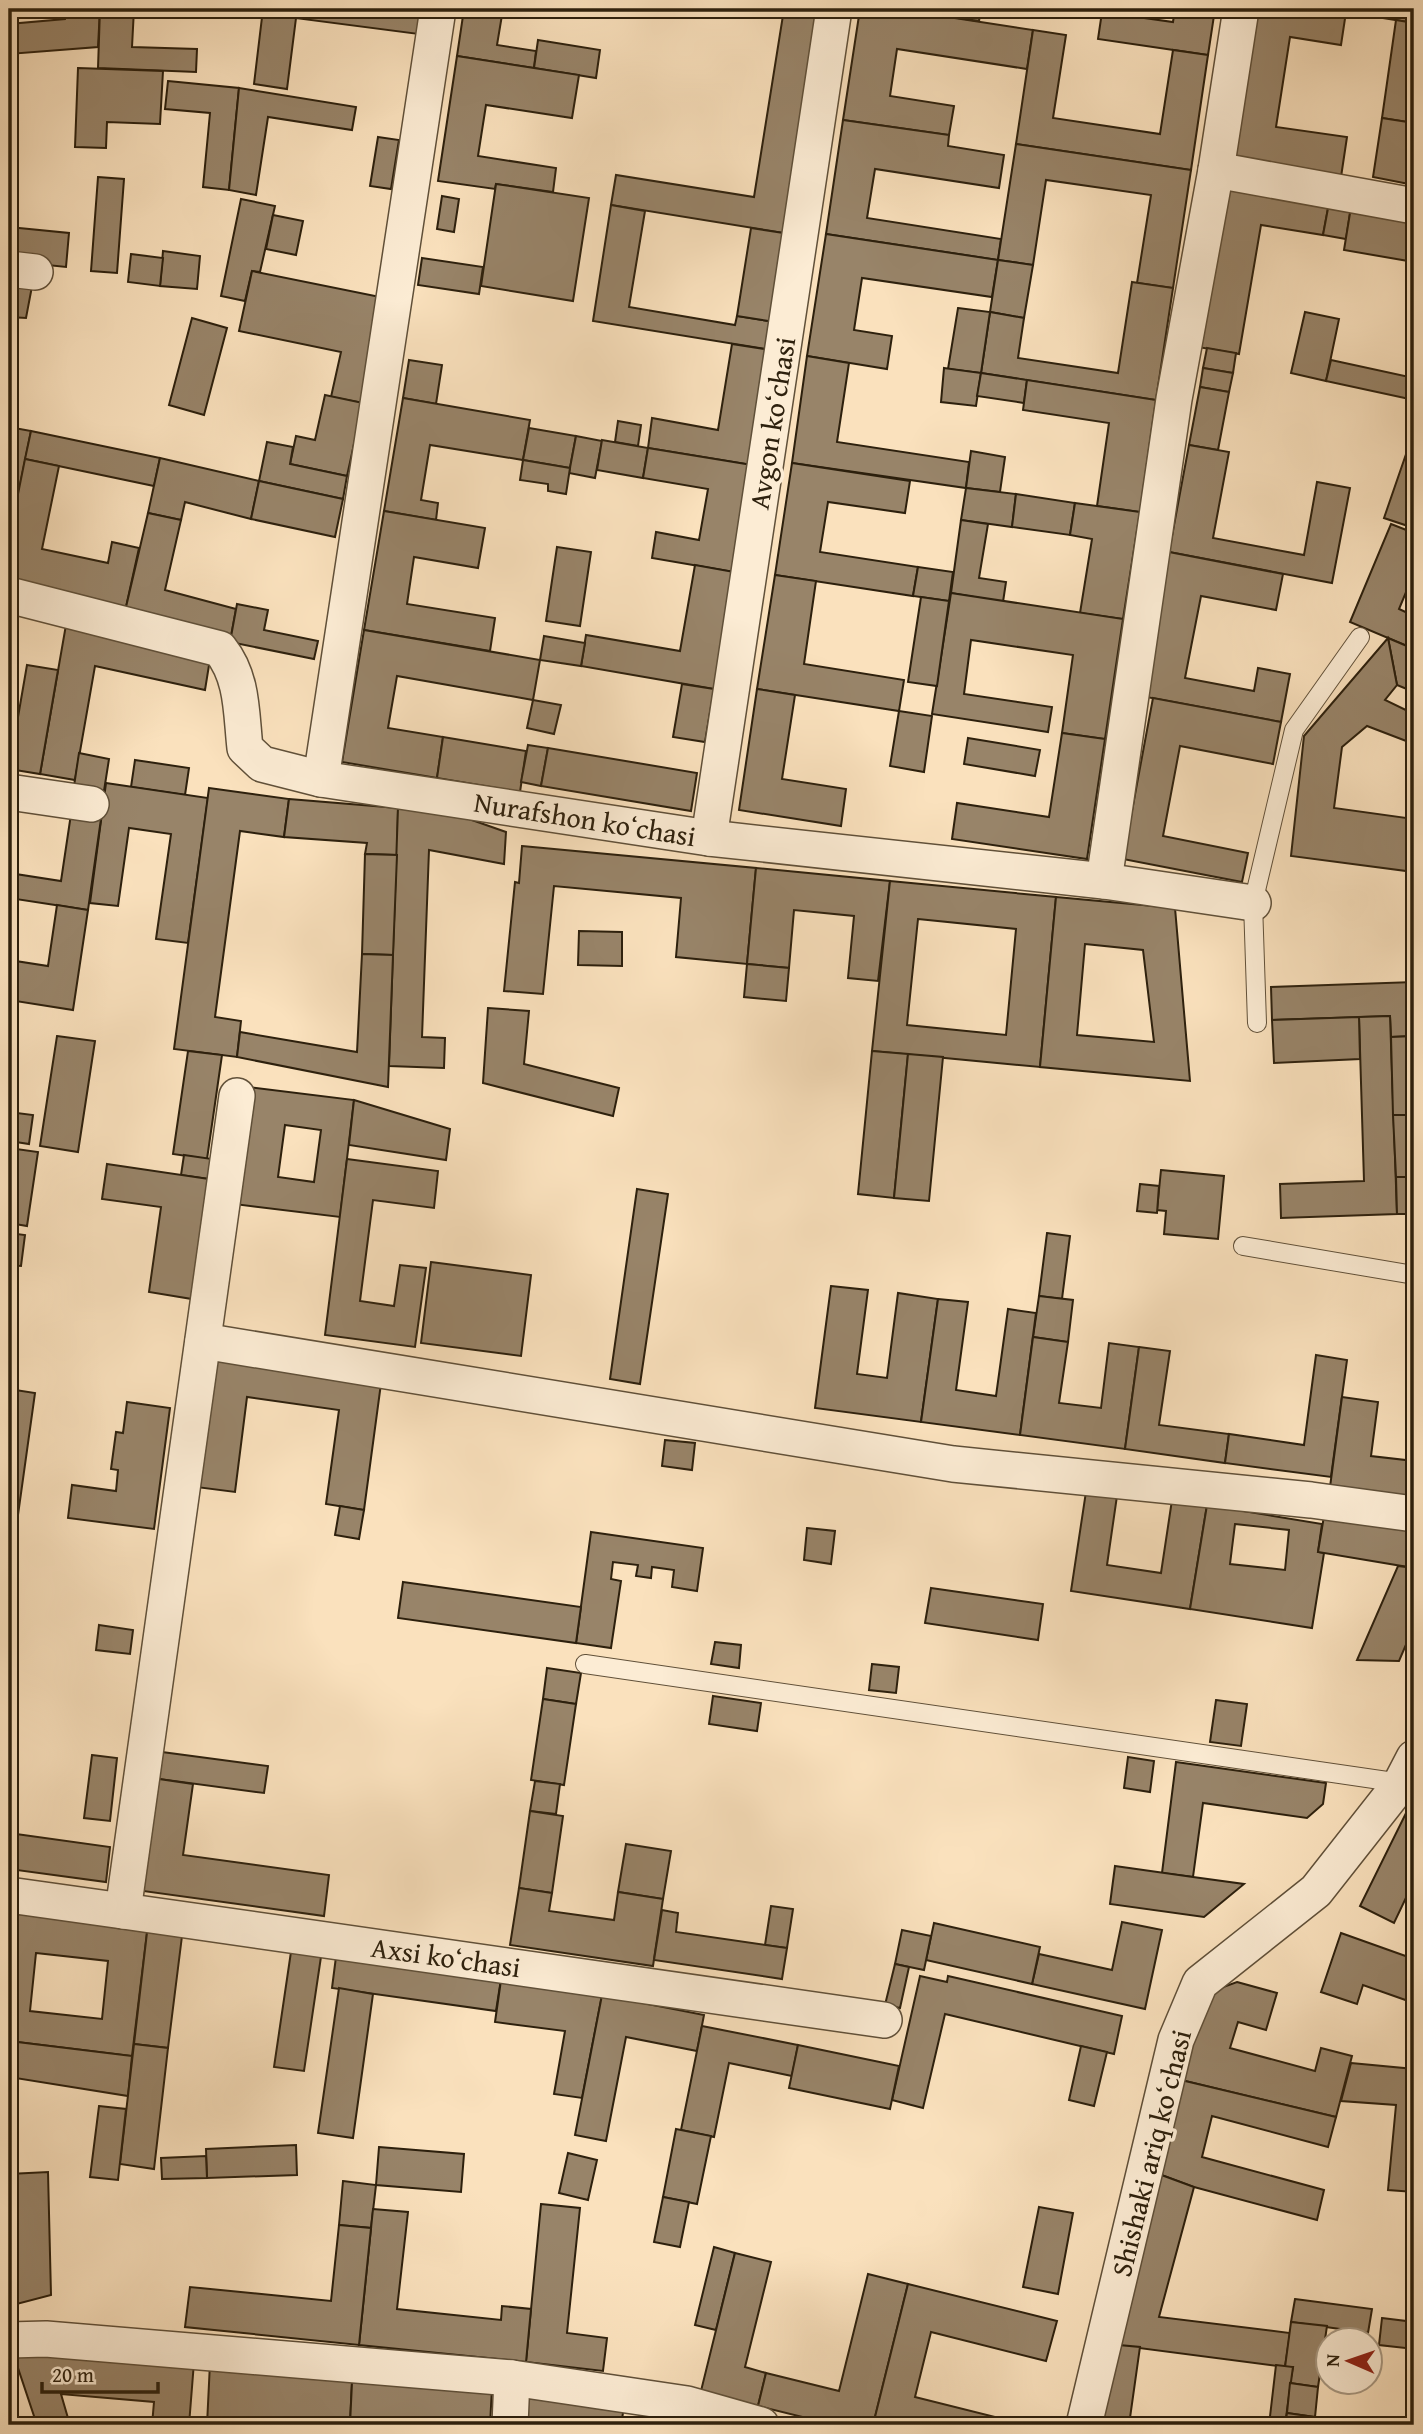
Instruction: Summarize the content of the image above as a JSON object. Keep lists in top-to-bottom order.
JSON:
{
  "streets": {
    "street": [
      "Avgon koʻchasi",
      "Nurafshon koʻchasi",
      "Axsi koʻchasi",
      "Shishaki ariq koʻchasi"
    ]
  },
  "crossings": [
    ["Avgon koʻchasi", "Nurafshon koʻchasi"]
  ],
  "scale_bar": "20 m",
  "north": "left"
}
